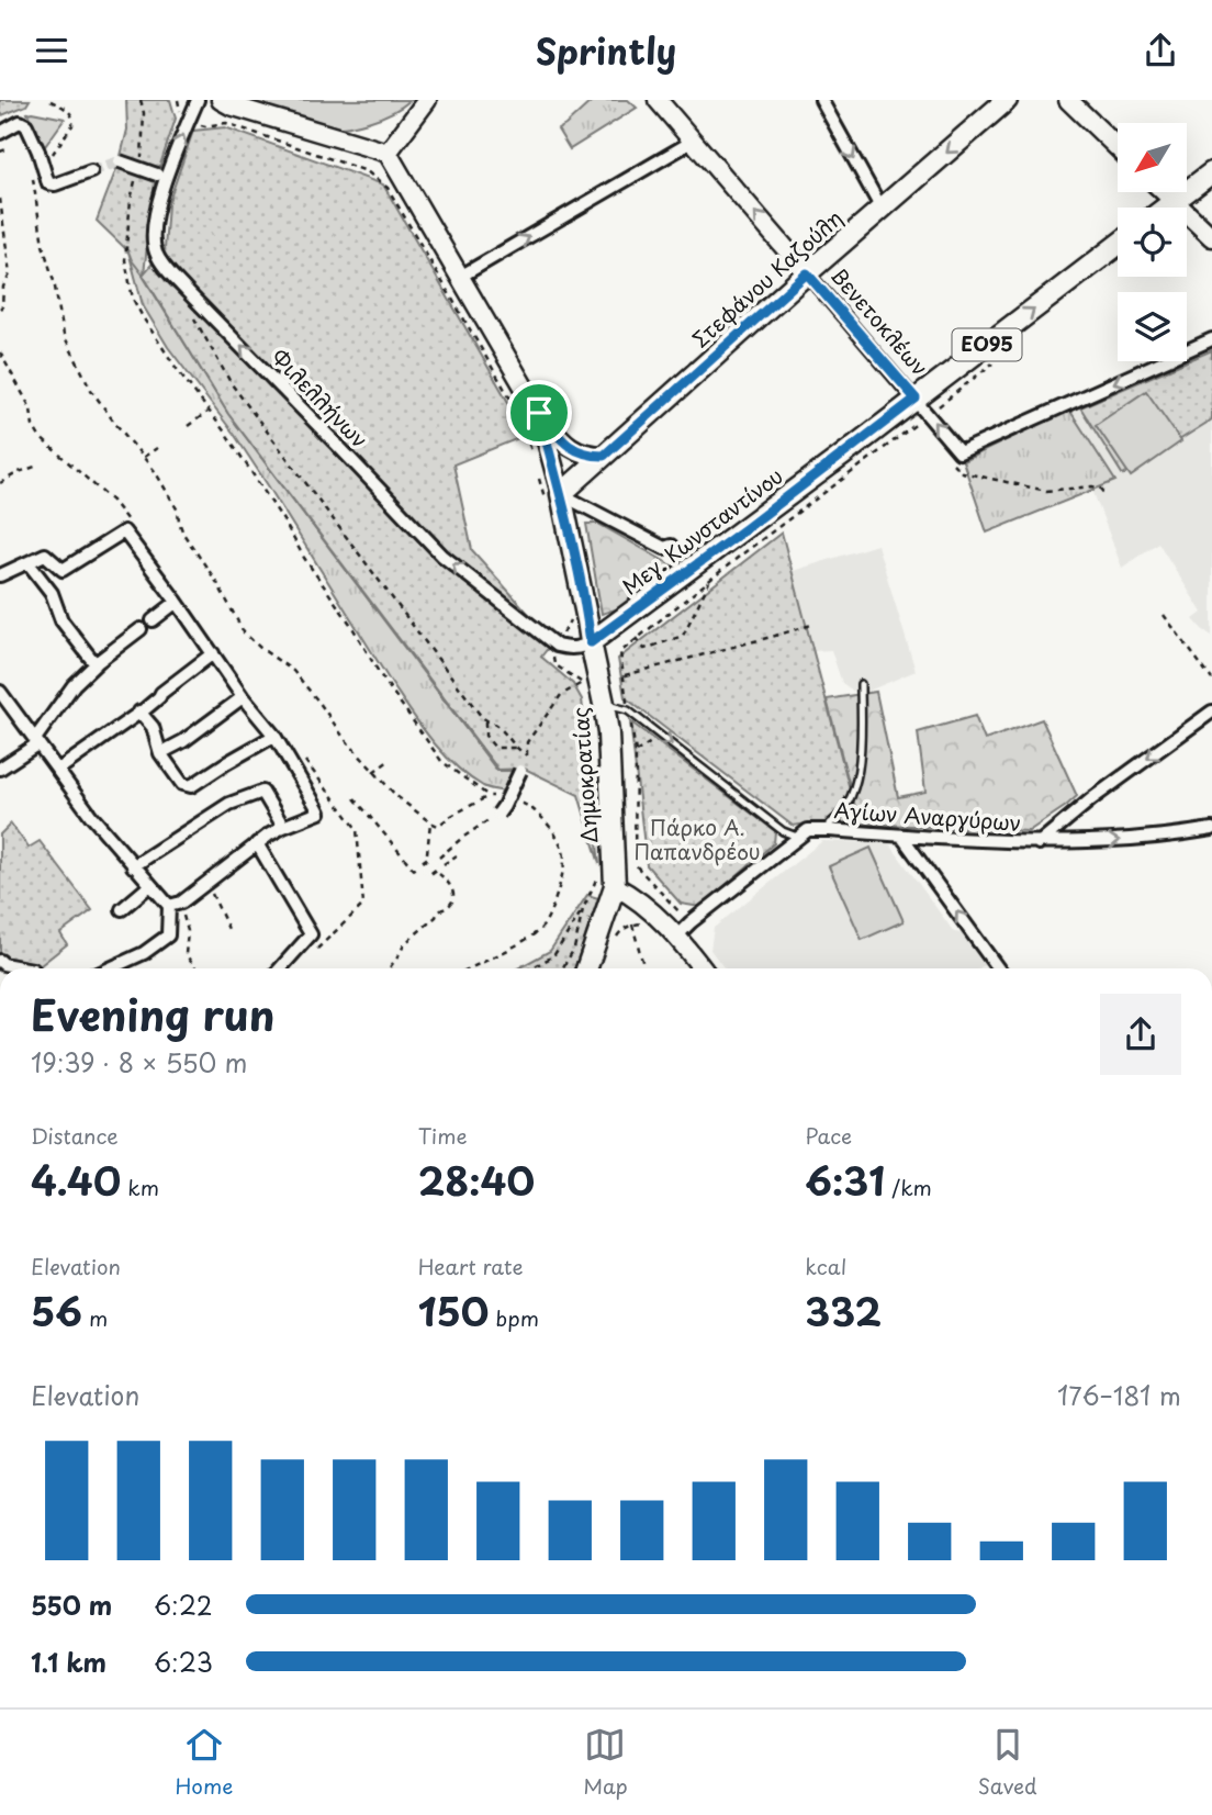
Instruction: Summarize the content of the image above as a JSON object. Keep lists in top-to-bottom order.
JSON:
{
  "streets": {
    "main road": [
      "Στεφάνου Καζούλη",
      "ΕΟ95",
      "Μεγ. Κωνσταντίνου",
      "Δημοκρατίας"
    ],
    "street": ["Βενετοκλέων", "Φιλελλήνων", "Αγίων Αναργύρων"]
  },
  "crossings": [
    ["Στεφάνου Καζούλη", "Βενετοκλέων"],
    ["Στεφάνου Καζούλη", "Δημοκρατίας"],
    ["Βενετοκλέων", "ΕΟ95"],
    ["Βενετοκλέων", "Μεγ. Κωνσταντίνου"],
    ["ΕΟ95", "Μεγ. Κωνσταντίνου"],
    ["Μεγ. Κωνσταντίνου", "Δημοκρατίας"]
  ],
  "one_way": ["Φιλελλήνων"],
  "parks": ["Πάρκο Α. Παπανδρέου"],
  "north": "bottom left",
  "page": {
    "header": "Sprintly",
    "heading": ["Evening run", "19:39 · 8 × 550 m"],
    "stats": [
      ["Distance", "4.40 km"],
      ["Time", "28:40"],
      ["Pace", "6:31 /km"],
      ["Elevation", "56 m"],
      ["Heart rate", "150 bpm"],
      ["kcal", "332"]
    ],
    "chart": ["Elevation", "176–181 m"],
    "list": [
      {
        "name": "550 m",
        "note": "6:22"
      },
      {
        "name": "1.1 km",
        "note": "6:23"
      }
    ],
    "tabs": ["Home", "Map", "Saved"]
  }
}
